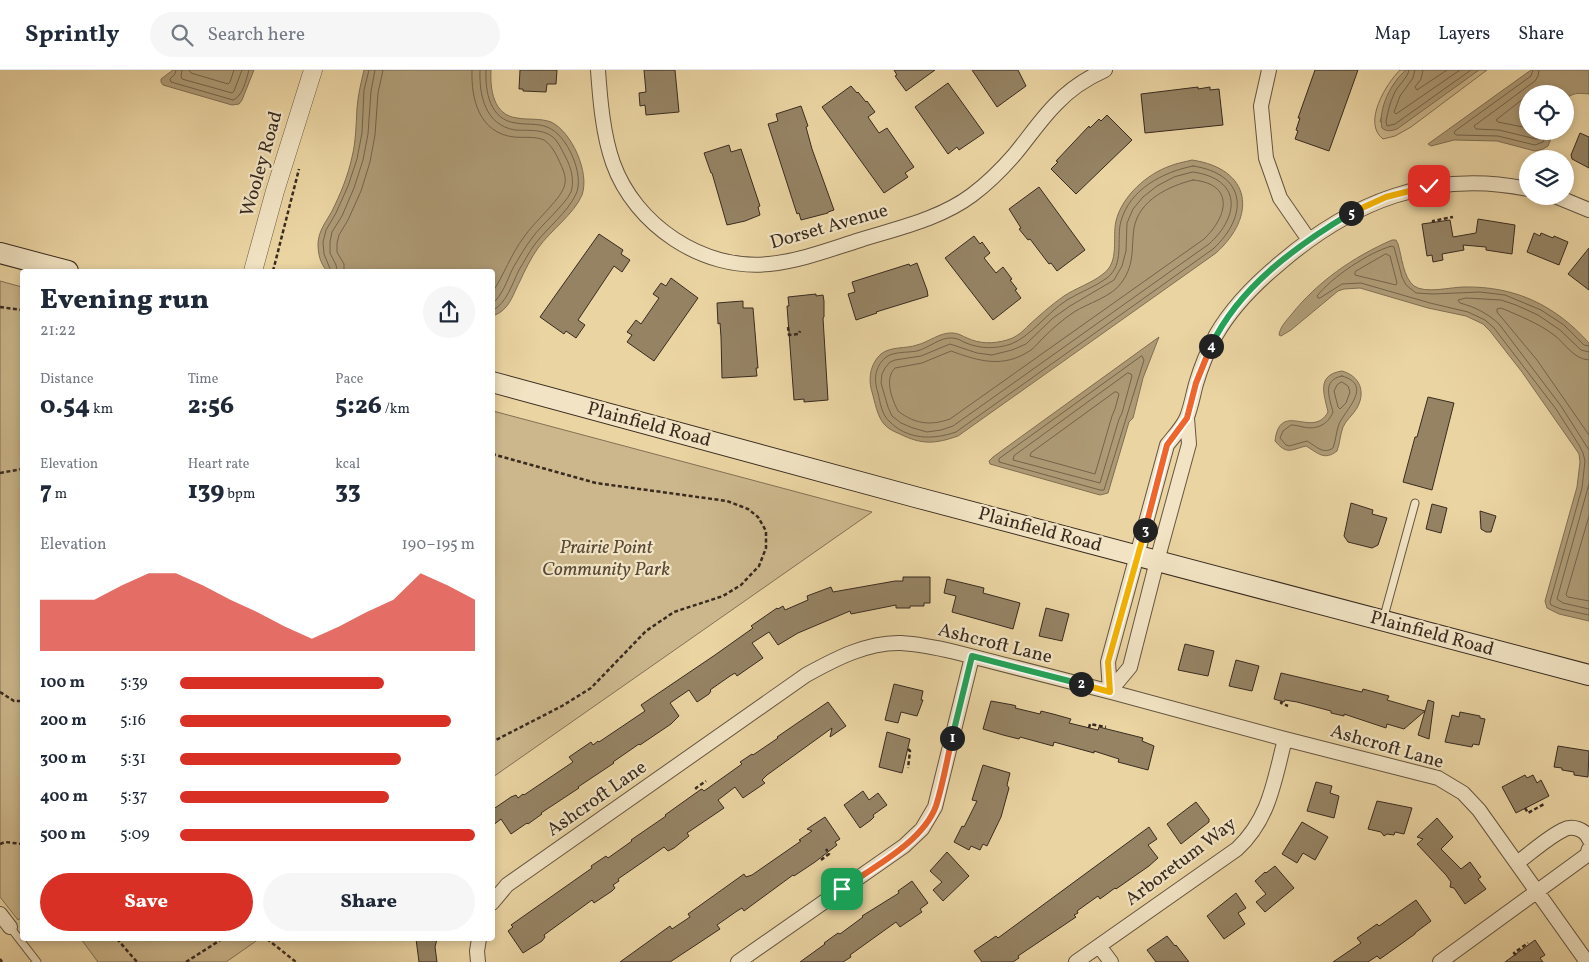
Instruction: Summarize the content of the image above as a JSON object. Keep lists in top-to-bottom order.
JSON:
{
  "streets": {
    "main road": ["Plainfield Road"],
    "street": [
      "Wooley Road",
      "Dorset Avenue",
      "Ashcroft Lane",
      "Arboretum Way"
    ]
  },
  "crossings": [
    ["Ashcroft Lane", "Arboretum Way"]
  ],
  "parks": ["Prairie Point Community Park"],
  "page": {
    "header": "Sprintly",
    "search": "Search here",
    "nav": ["Map", "Layers", "Share"],
    "pins": [
      "5",
      "4",
      "3",
      "2",
      "1"
    ],
    "heading": ["Evening run", "21:22"],
    "stats": [
      ["Distance", "0.54 km"],
      ["Time", "2:56"],
      ["Pace", "5:26 /km"],
      ["Elevation", "7 m"],
      ["Heart rate", "139 bpm"],
      ["kcal", "33"]
    ],
    "chart": ["Elevation", "190–195 m"],
    "list": [
      {
        "name": "100 m",
        "note": "5:39"
      },
      {
        "name": "200 m",
        "note": "5:16"
      },
      {
        "name": "300 m",
        "note": "5:31"
      },
      {
        "name": "400 m",
        "note": "5:37"
      },
      {
        "name": "500 m",
        "note": "5:09"
      }
    ],
    "buttons": ["Save", "Share"]
  }
}
